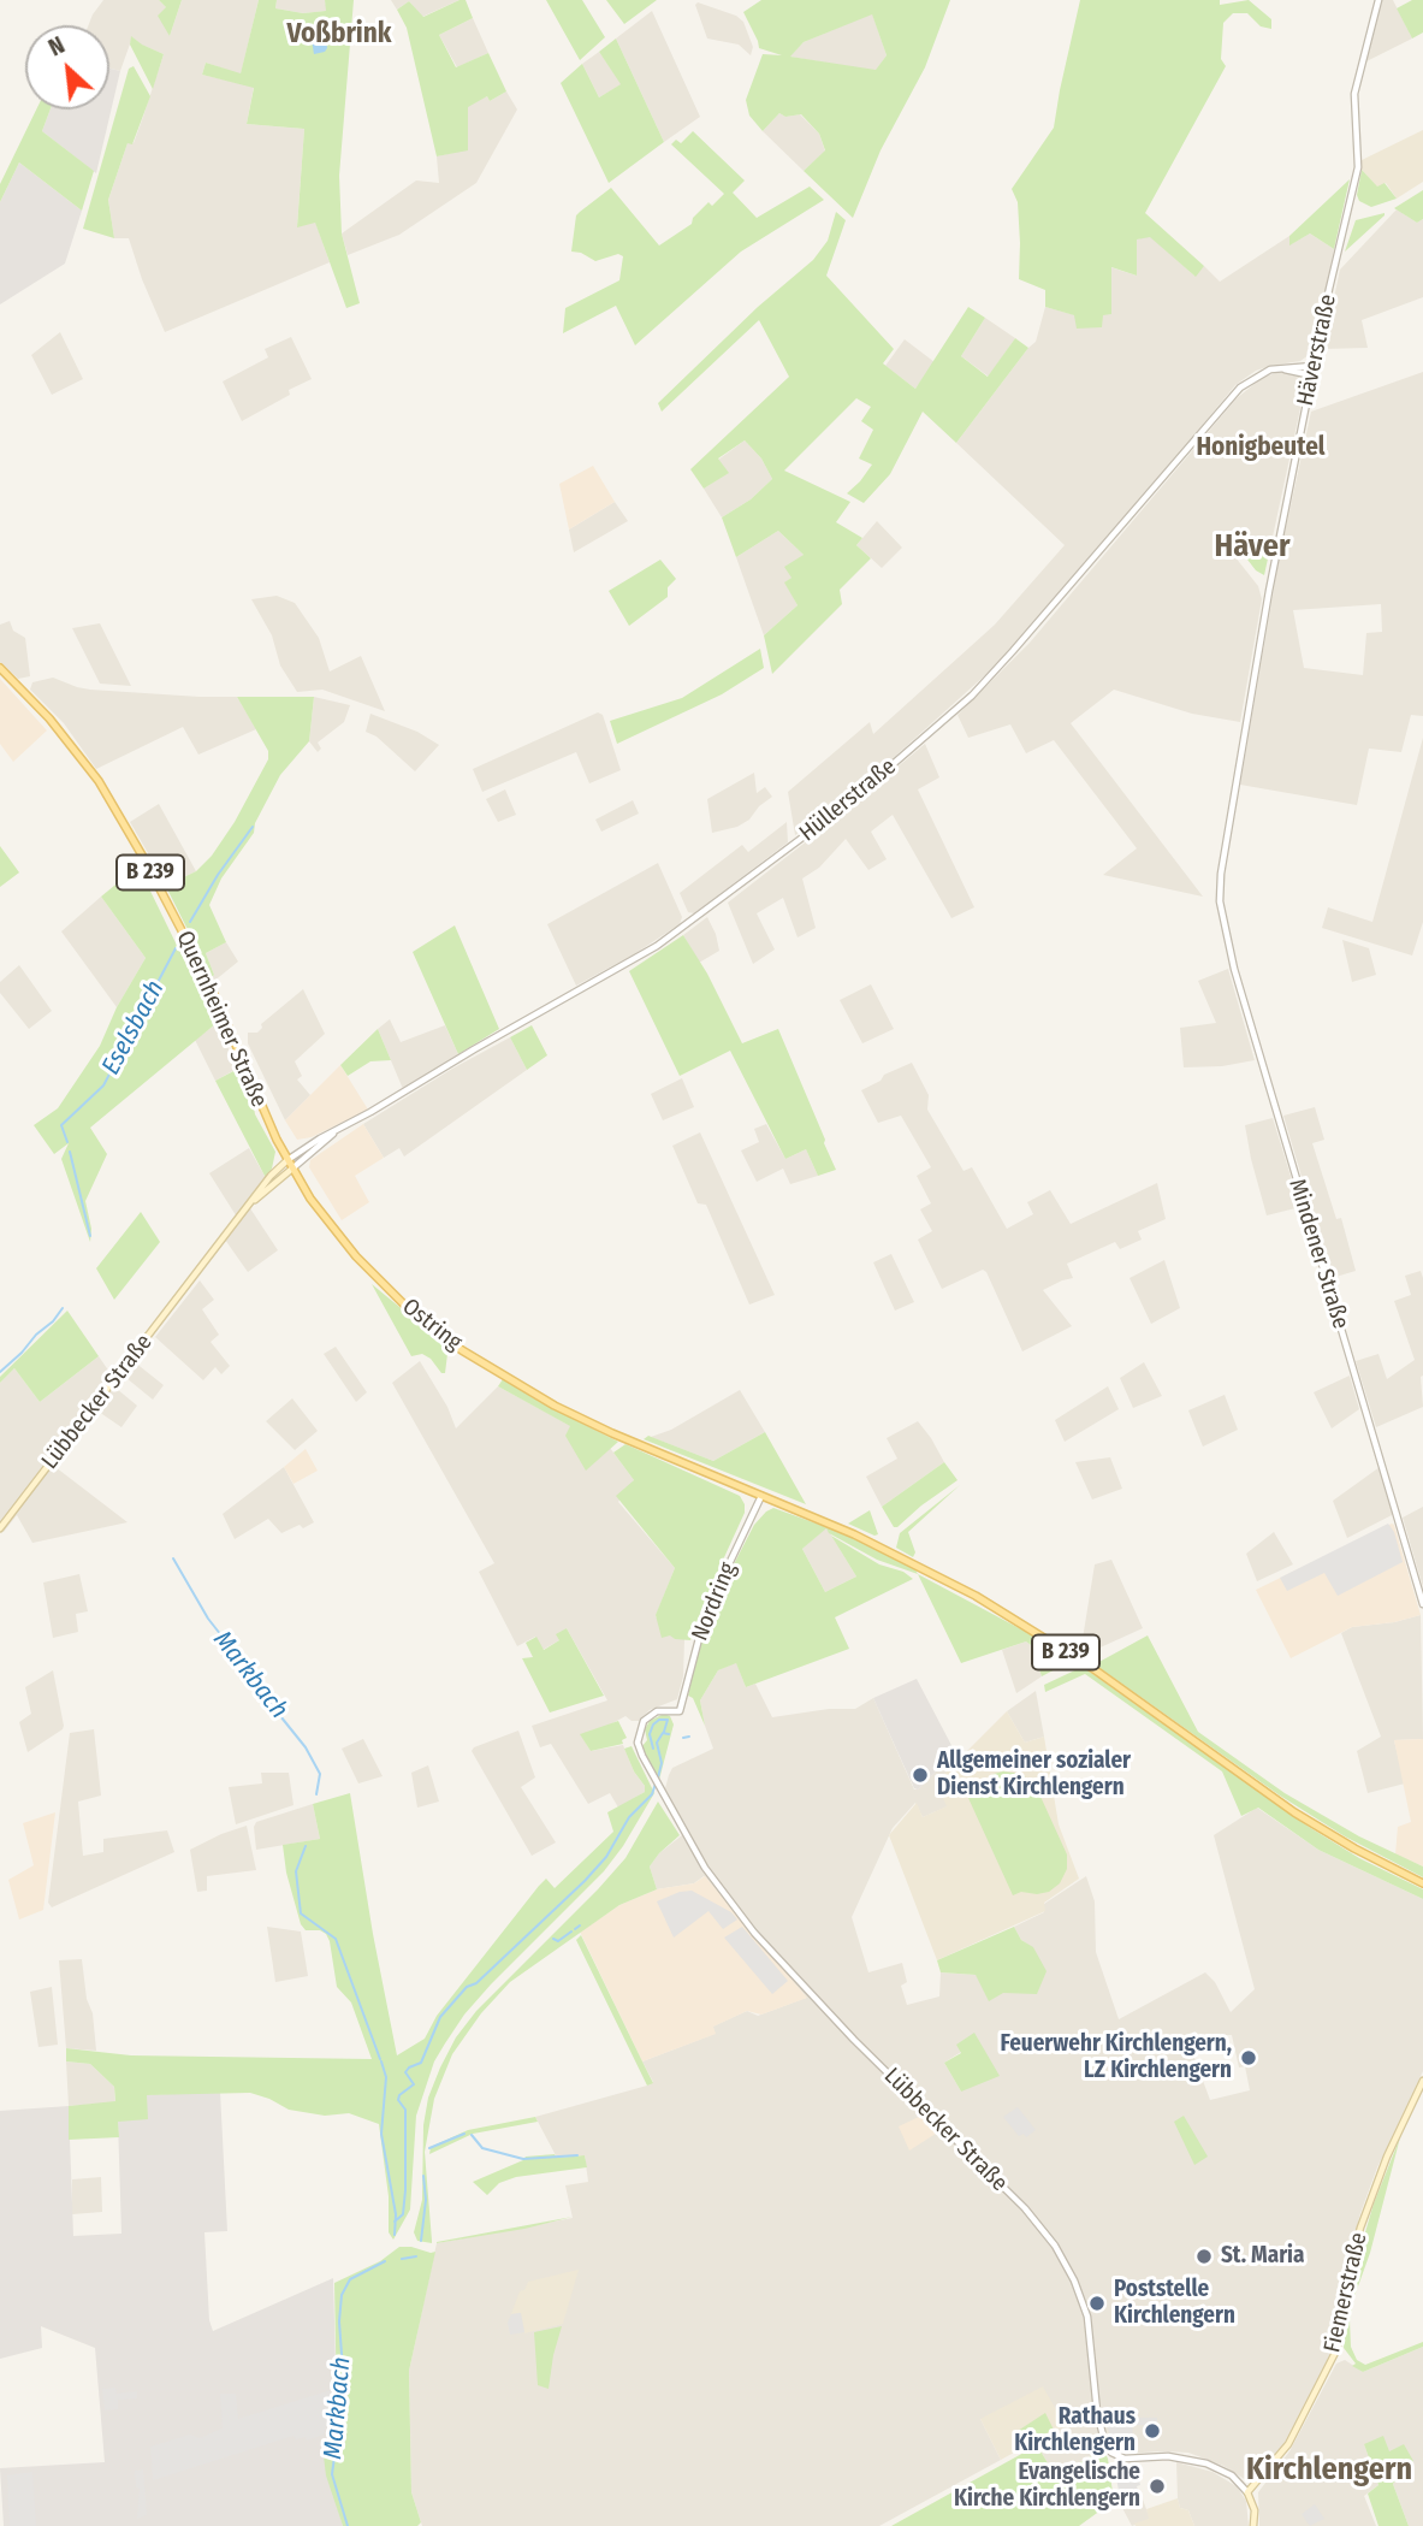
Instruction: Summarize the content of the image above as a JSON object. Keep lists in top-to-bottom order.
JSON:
{
  "streets": {
    "main road": [
      "Hüllerstraße",
      "B 239",
      "Quernheimer Straße",
      "Ostring",
      "Lübbecker Straße",
      "Fiemerstraße"
    ],
    "street": ["Häverstraße", "Mindener Straße", "Nordring"]
  },
  "crossings": [
    ["Häverstraße", "Hüllerstraße"],
    ["Häverstraße", "Mindener Straße"],
    ["Hüllerstraße", "Quernheimer Straße"],
    ["Hüllerstraße", "Ostring"],
    ["Hüllerstraße", "Lübbecker Straße"],
    ["B 239", "Ostring"],
    ["B 239", "Nordring"],
    ["Quernheimer Straße", "Ostring"],
    ["Ostring", "Nordring"],
    ["Lübbecker Straße", "Nordring"],
    ["Lübbecker Straße", "Fiemerstraße"]
  ],
  "districts": [
    "Voßbrink",
    "Honigbeutel",
    "Häver",
    "Kirchlengern"
  ],
  "water": ["Eselsbach", "Markbach"],
  "places": [
    "Allgemeiner sozialer Dienst Kirchlengern",
    "Feuerwehr Kirchlengern, LZ Kirchlengern",
    "St. Maria",
    "Poststelle Kirchlengern",
    "Rathaus Kirchlengern",
    "Evangelische Kirche Kirchlengern"
  ],
  "north": "top left"
}
